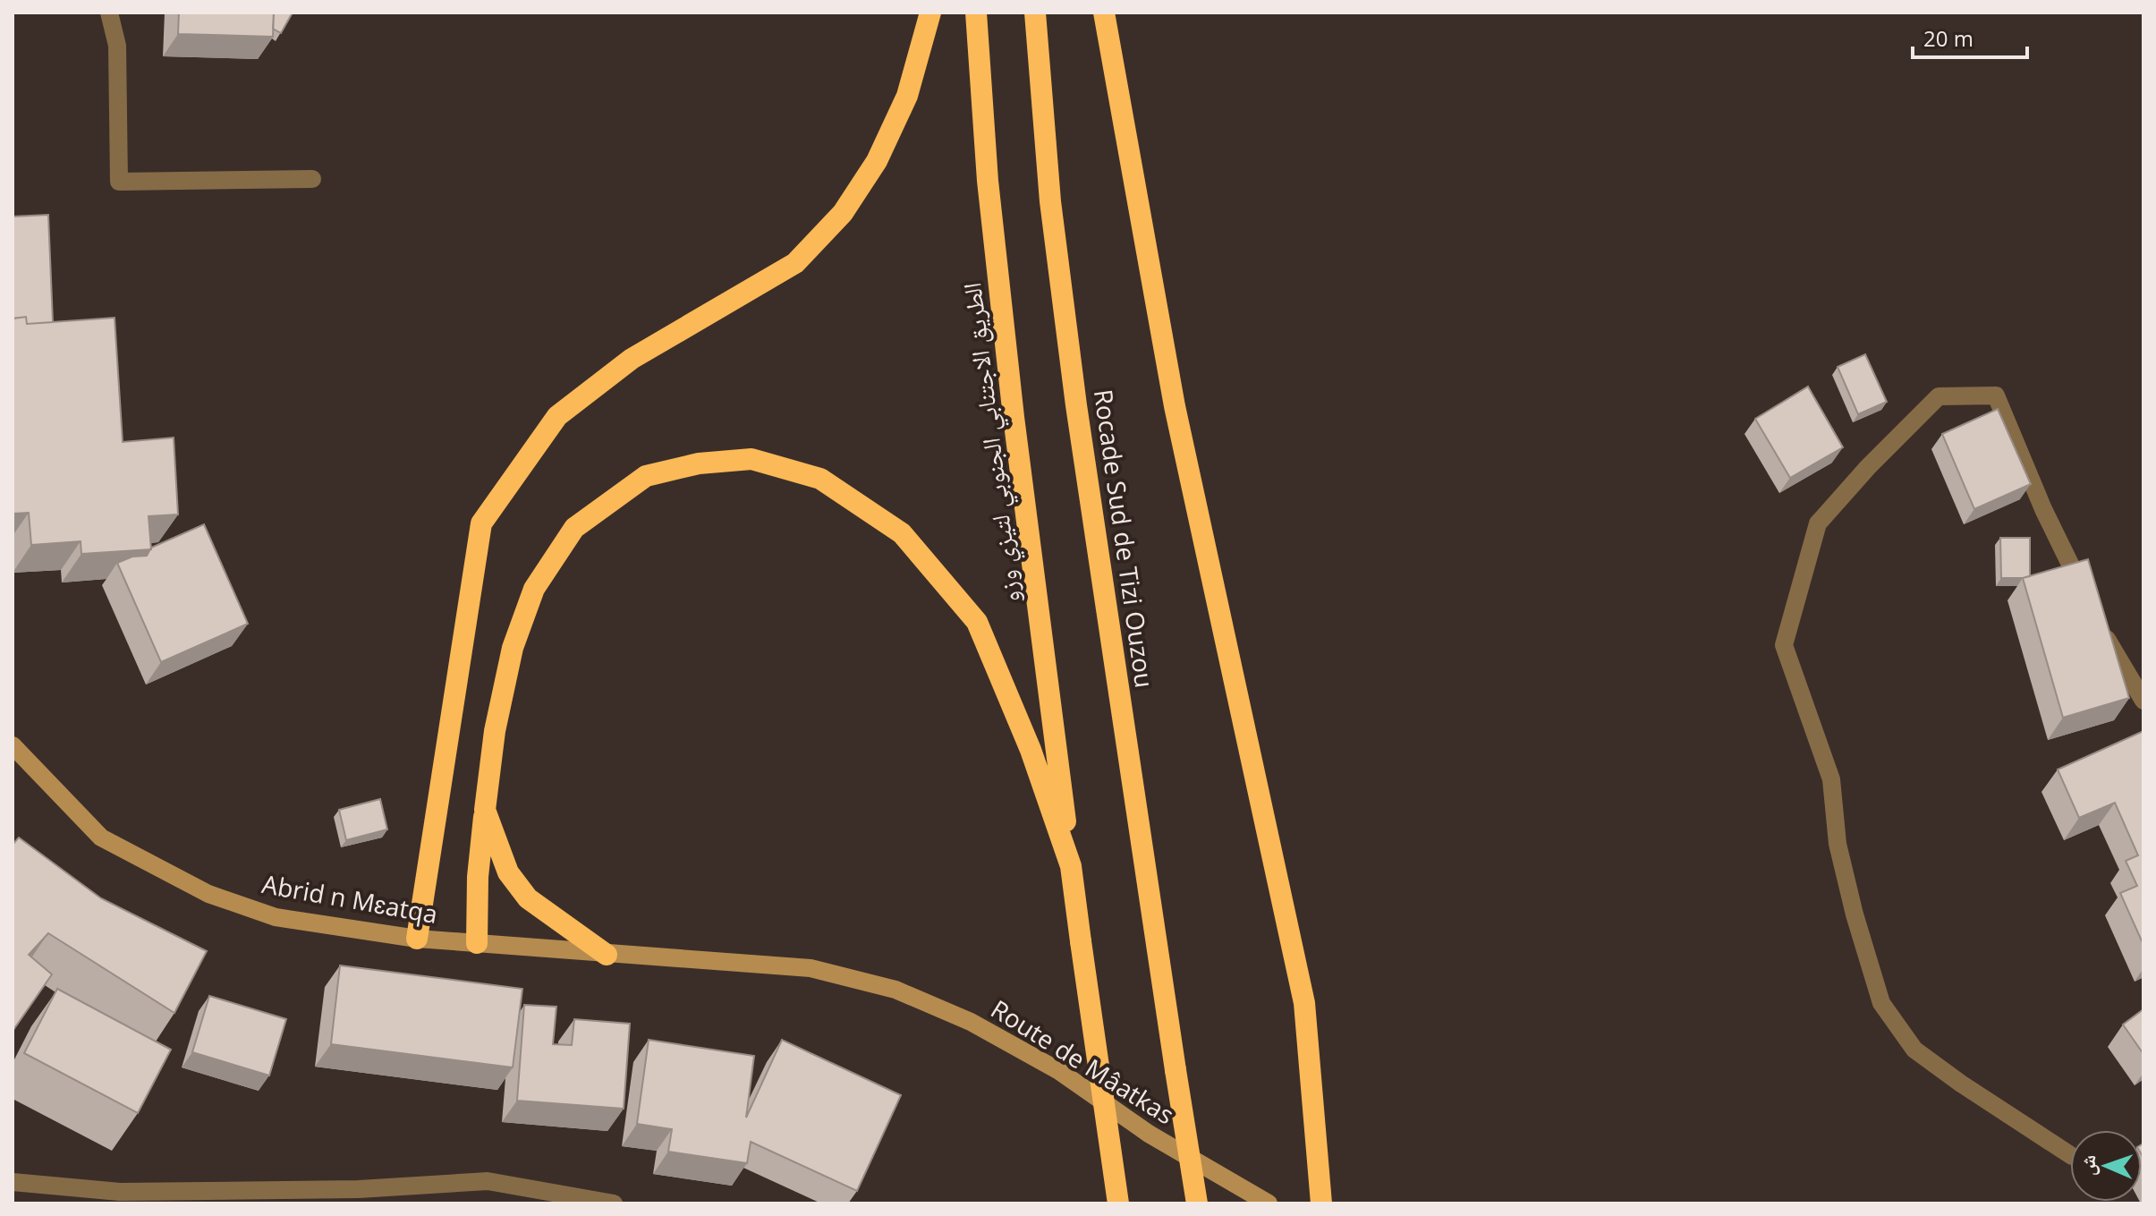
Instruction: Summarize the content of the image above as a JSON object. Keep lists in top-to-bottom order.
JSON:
{
  "streets": {
    "highway": ["الطريق الاجتنابي الجنوبي لتيزي وزو", "Rocade Sud de Tizi Ouzou"],
    "main road": ["Abrid n Mɛatqa", "Route de Mâatkas"]
  },
  "crossings": [
    ["Abrid n Mɛatqa", "Route de Mâatkas"]
  ],
  "scale_bar": "20 m",
  "north": "left"
}
